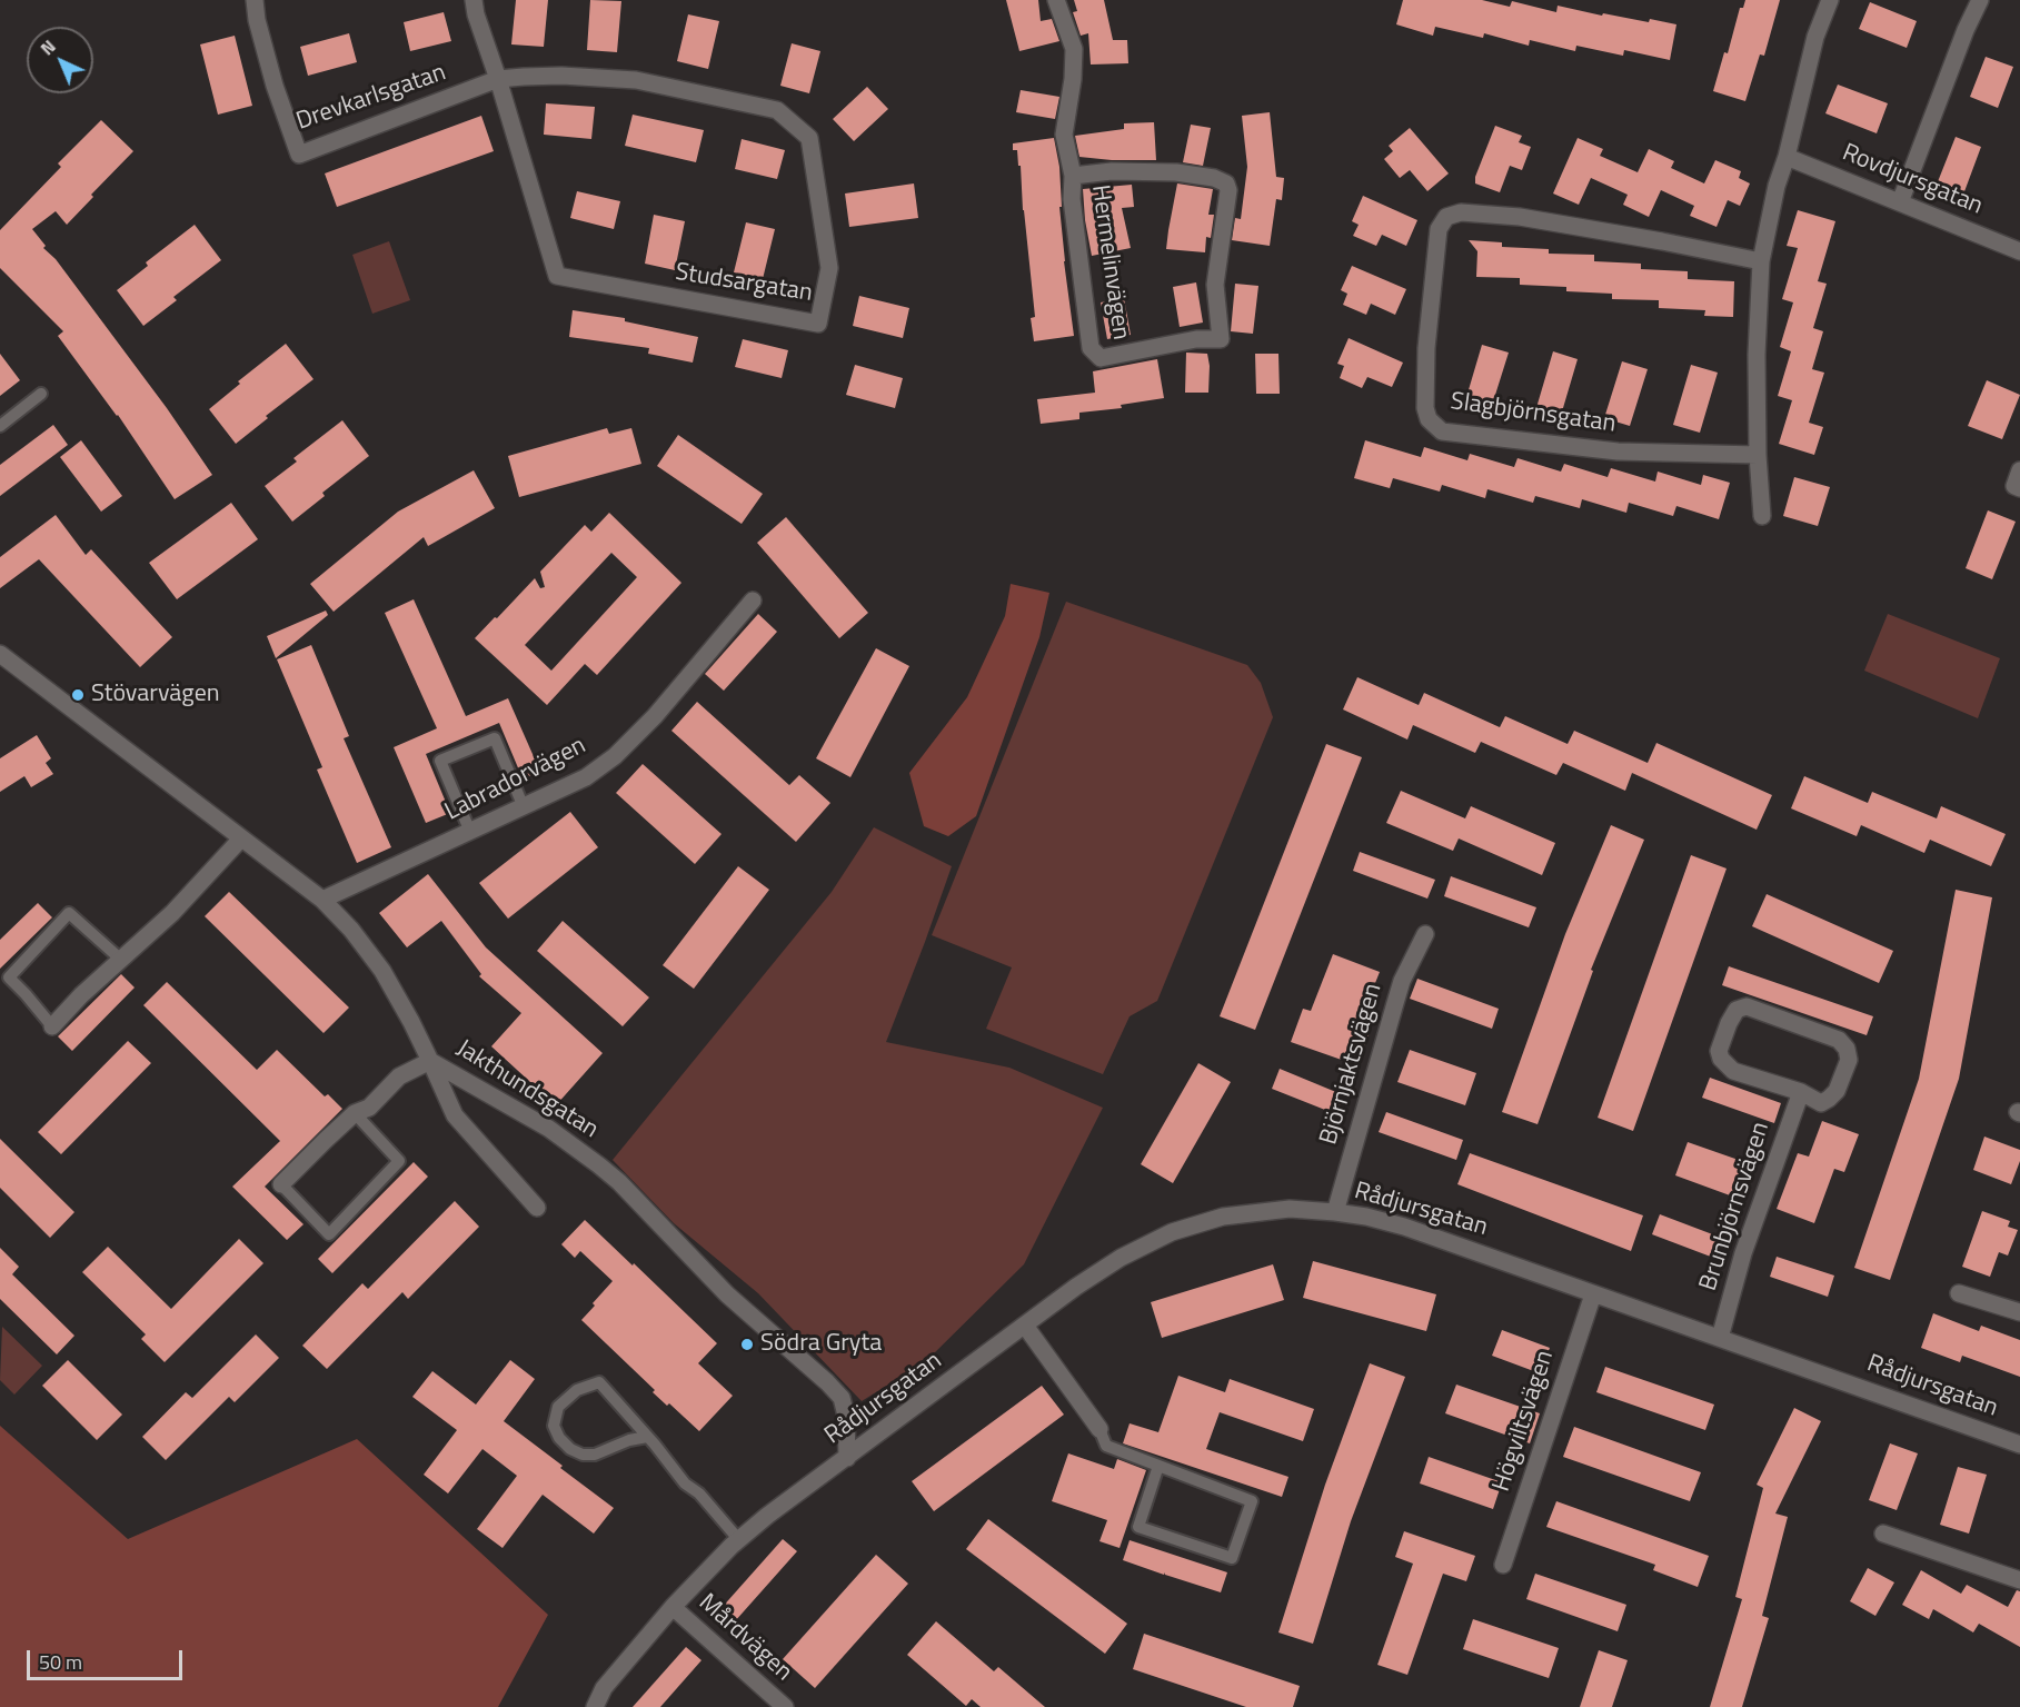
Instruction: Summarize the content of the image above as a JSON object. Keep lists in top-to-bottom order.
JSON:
{
  "streets": {
    "street": [
      "Drevkarlsgatan",
      "Rovdjursgatan",
      "Hermelinvägen",
      "Studsargatan",
      "Slagbjörnsgatan",
      "Labradorvägen",
      "Björnjaktsvägen",
      "Jakthundsgatan",
      "Brunbjörnsvägen",
      "Rådjursgatan",
      "Högviltsvägen",
      "Mårdvägen"
    ]
  },
  "crossings": [
    ["Drevkarlsgatan", "Studsargatan"],
    ["Labradorvägen", "Jakthundsgatan"],
    ["Björnjaktsvägen", "Rådjursgatan"],
    ["Jakthundsgatan", "Rådjursgatan"],
    ["Brunbjörnsvägen", "Rådjursgatan"],
    ["Rådjursgatan", "Högviltsvägen"],
    ["Rådjursgatan", "Mårdvägen"]
  ],
  "places": ["Stövarvägen", "Södra Gryta"],
  "scale_bar": "50 m",
  "north": "top left"
}
